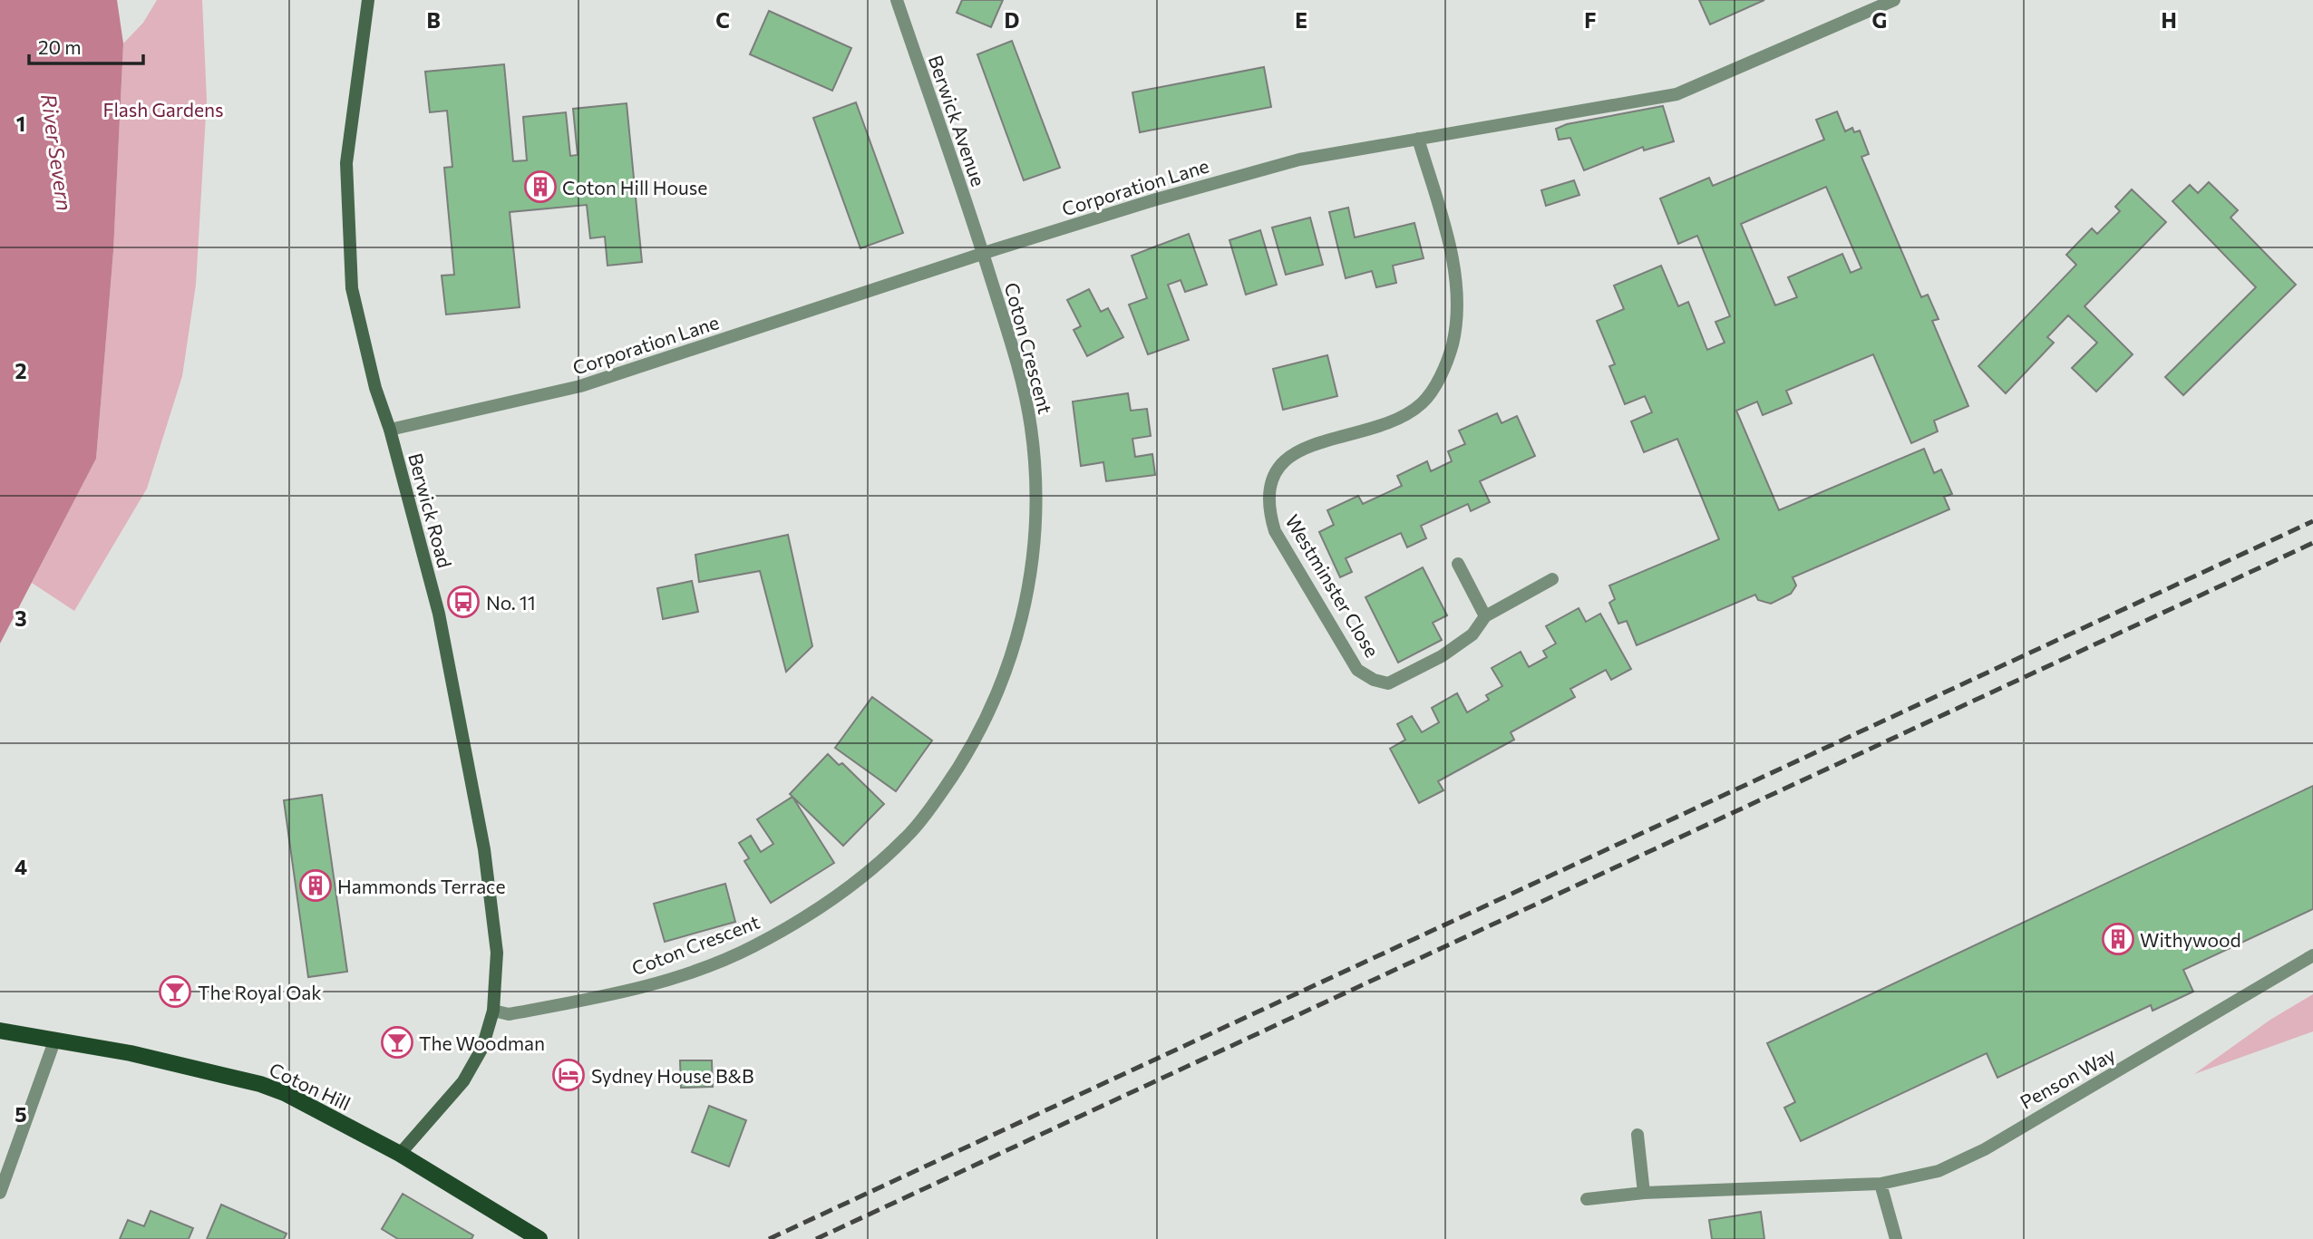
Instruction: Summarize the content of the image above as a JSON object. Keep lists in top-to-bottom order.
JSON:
{
  "streets": {
    "main road": ["Berwick Road", "Coton Hill"],
    "street": [
      "Berwick Avenue",
      "Corporation Lane",
      "Coton Crescent",
      "Westminster Close",
      "Penson Way"
    ]
  },
  "crossings": [
    ["Berwick Avenue", "Corporation Lane"],
    ["Berwick Avenue", "Coton Crescent"],
    ["Corporation Lane", "Coton Crescent"],
    ["Corporation Lane", "Berwick Road"],
    ["Corporation Lane", "Westminster Close"],
    ["Coton Crescent", "Berwick Road"],
    ["Berwick Road", "Coton Hill"]
  ],
  "water": ["River Severn"],
  "parks": ["Flash Gardens"],
  "places": {
    "building": ["Coton Hill House", "Hammonds Terrace", "Withywood"],
    "bus stop": ["No. 11"],
    "bar": ["The Royal Oak", "The Woodman"],
    "hotel": ["Sydney House B&B"]
  },
  "scale_bar": "20 m",
  "grid": {
    "columns": [
      "B",
      "C",
      "D",
      "E",
      "F",
      "G",
      "H"
    ],
    "rows": [
      "1",
      "2",
      "3",
      "4",
      "5"
    ]
  }
}
